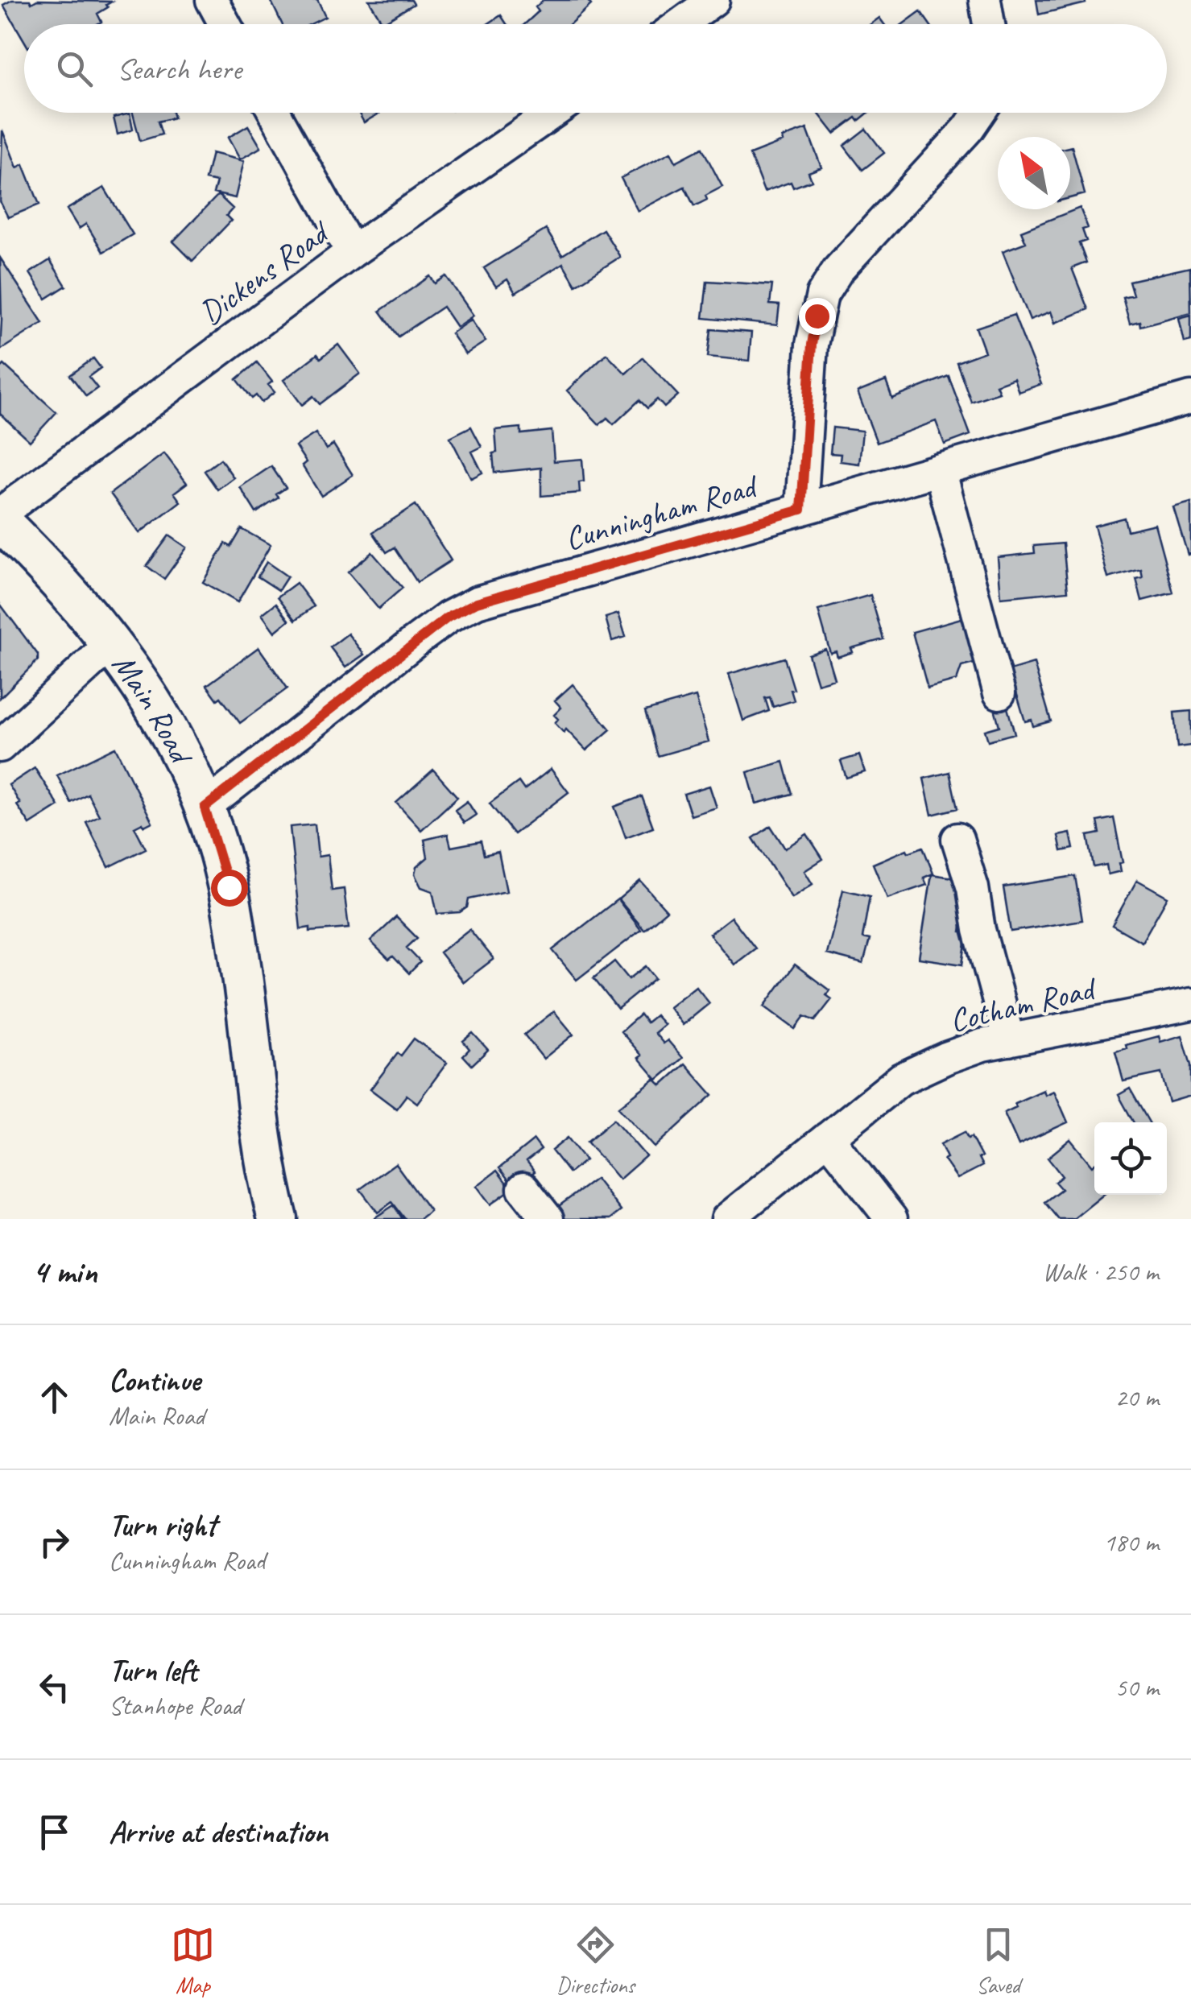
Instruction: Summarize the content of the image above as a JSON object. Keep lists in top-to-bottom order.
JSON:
{
  "streets": {
    "main road": ["Main Road"],
    "street": ["Dickens Road", "Cunningham Road", "Cotham Road"]
  },
  "crossings": [
    ["Cunningham Road", "Main Road"]
  ],
  "north": "top left",
  "page": {
    "search": "Search here",
    "heading": ["4 min", "Walk · 250 m"],
    "list": [
      ["Continue", "Main Road", "20 m"],
      ["Turn right", "Cunningham Road", "180 m"],
      ["Turn left", "Stanhope Road", "50 m"],
      "Arrive at destination"
    ],
    "nav": ["Map", "Directions", "Saved"]
  }
}
